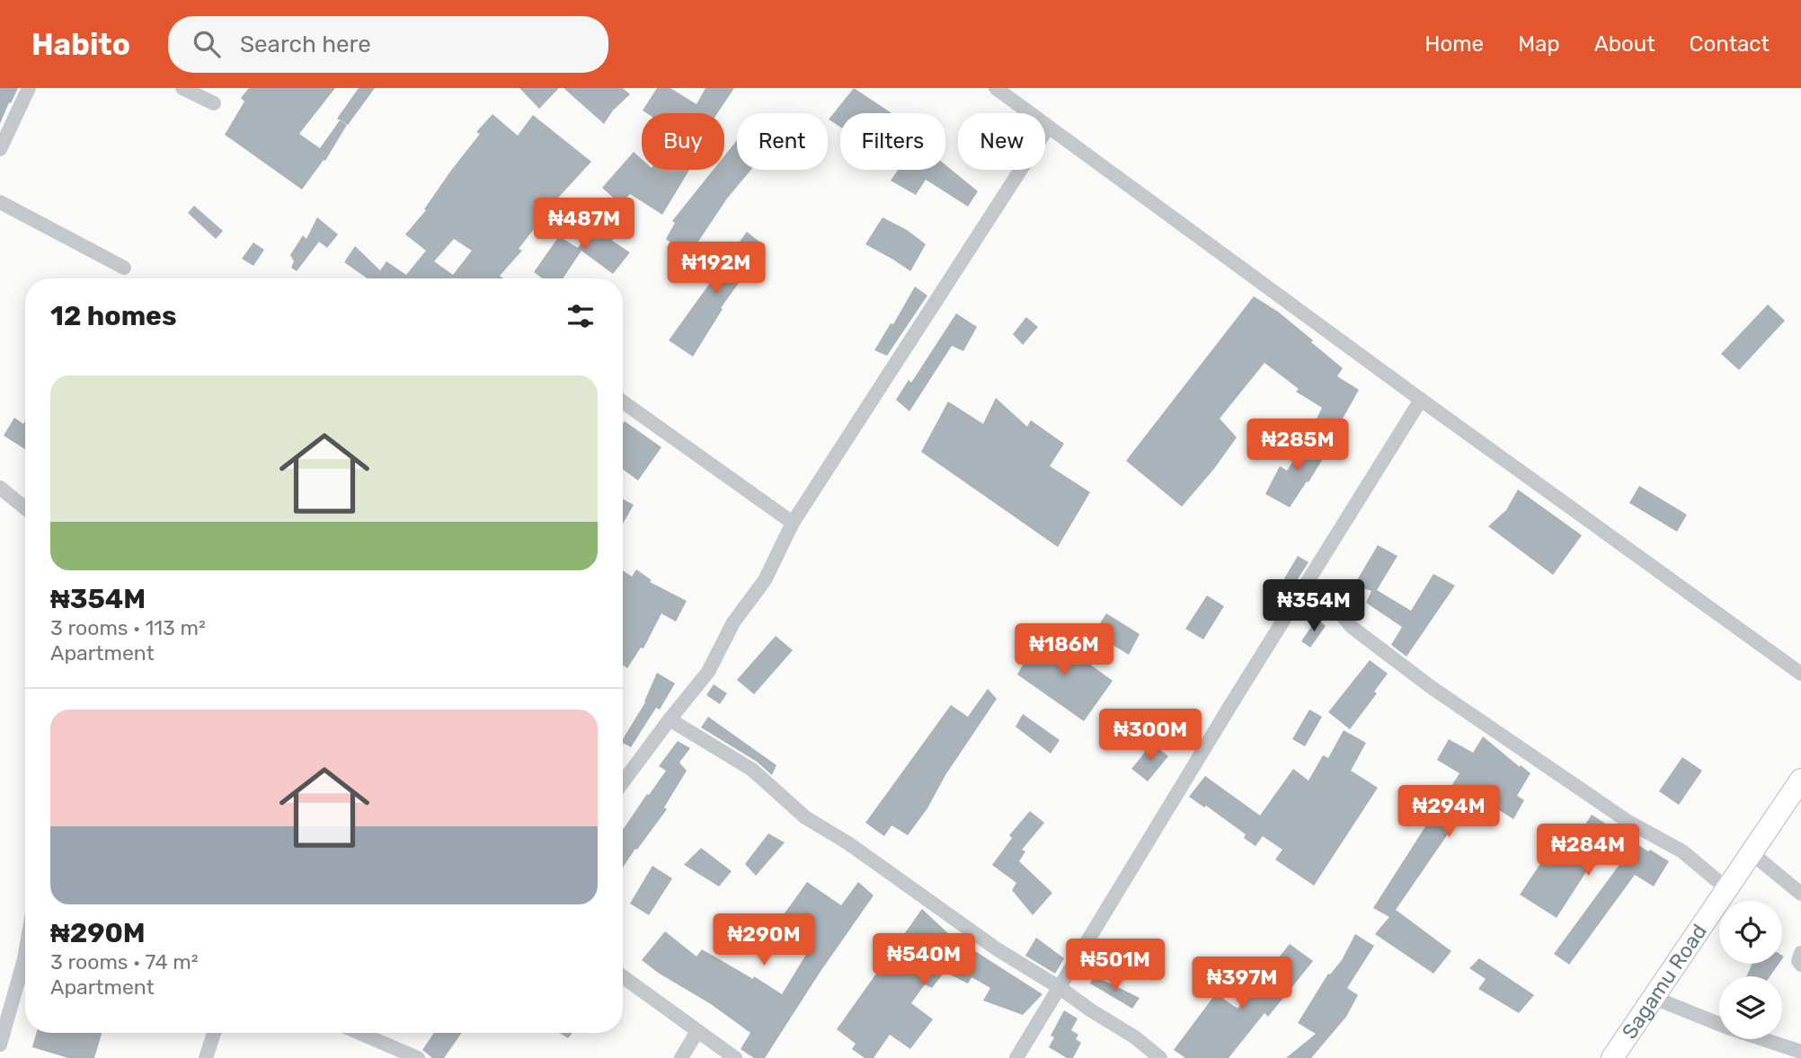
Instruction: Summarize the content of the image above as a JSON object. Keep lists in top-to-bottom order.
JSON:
{
  "streets": {
    "highway": ["Sagamu Road"]
  },
  "page": {
    "header": "Habito",
    "search": "Search here",
    "nav": [
      "Home",
      "Map",
      "About",
      "Contact"
    ],
    "chip": [
      "Buy",
      "Rent",
      "Filters",
      "New"
    ],
    "price": [
      "₦487M",
      "₦192M",
      "₦285M",
      "₦354M",
      "₦186M",
      "₦300M",
      "₦294M",
      "₦284M",
      "₦290M",
      "₦540M",
      "₦501M",
      "₦397M"
    ],
    "heading": "12 homes",
    "list": [
      {
        "name": "₦354M",
        "note": "3 rooms · 113 m² · Apartment"
      },
      {
        "name": "₦290M",
        "note": "3 rooms · 74 m² · Apartment"
      }
    ]
  }
}
